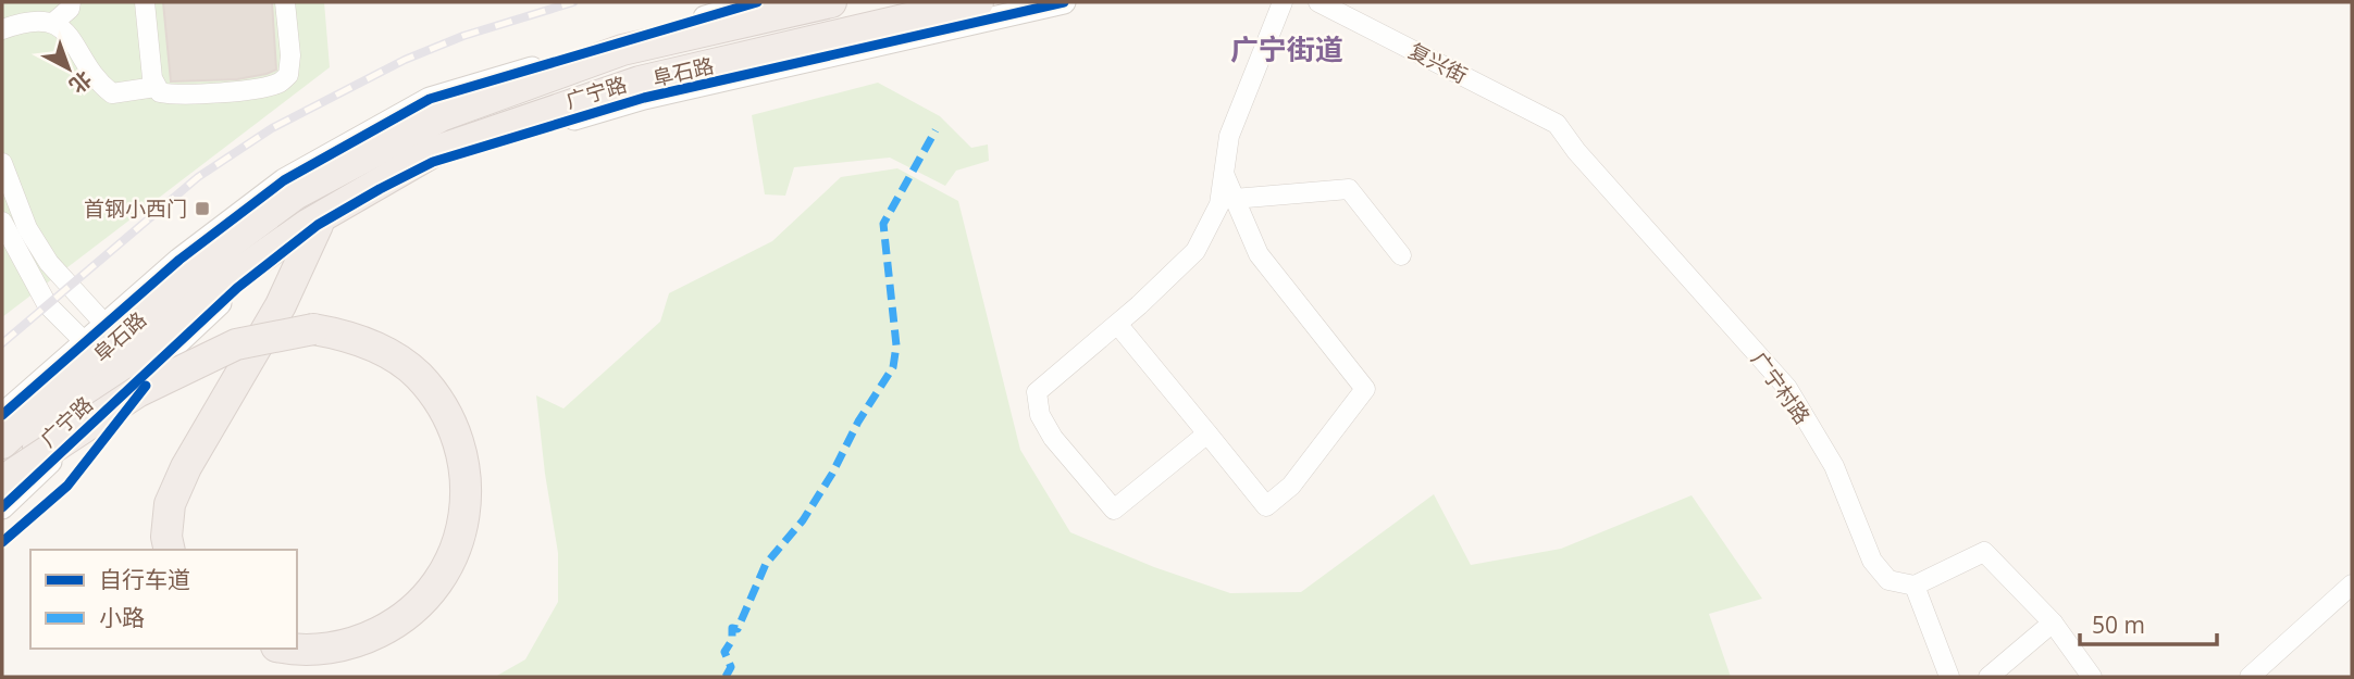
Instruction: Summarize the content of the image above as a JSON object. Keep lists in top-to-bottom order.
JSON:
{
  "streets": {
    "highway": ["阜石路"],
    "street": ["复兴街", "广宁路", "广宁村路"]
  },
  "crossings": [
    ["复兴街", "广宁村路"]
  ],
  "districts": ["广宁街道"],
  "places": {
    "transit": ["首钢小西门"]
  },
  "legend": ["自行车道", "小路"],
  "scale_bar": "50 m",
  "north": "bottom right"
}
